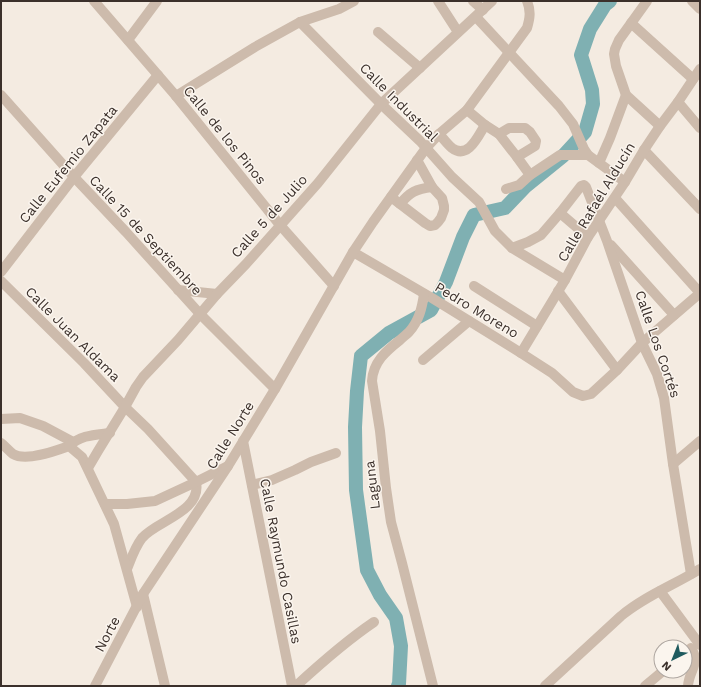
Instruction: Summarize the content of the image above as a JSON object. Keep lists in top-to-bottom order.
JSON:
{
  "streets": {
    "street": [
      "Calle Industrial",
      "Calle de los Pinos",
      "Calle Eufemio Zapata",
      "Calle Rafaél Alducín",
      "Calle 5 de Julio",
      "Calle 15 de Septiembre",
      "Pedro Moreno",
      "Calle Juan Aldama",
      "Calle Los Cortés",
      "Calle Norte",
      "Laguna",
      "Calle Raymundo Casillas",
      "Norte"
    ]
  },
  "crossings": [
    ["Calle Industrial", "Calle Rafaél Alducín"],
    ["Calle Industrial", "Calle 5 de Julio"],
    ["Calle Industrial", "Calle Norte"],
    ["Calle de los Pinos", "Calle Eufemio Zapata"],
    ["Calle de los Pinos", "Calle 5 de Julio"],
    ["Calle de los Pinos", "Calle Norte"],
    ["Calle Eufemio Zapata", "Calle 15 de Septiembre"],
    ["Calle Rafaél Alducín", "Pedro Moreno"],
    ["Calle Rafaél Alducín", "Calle Los Cortés"],
    ["Calle 5 de Julio", "Calle 15 de Septiembre"],
    ["Calle 5 de Julio", "Calle Juan Aldama"],
    ["Calle 15 de Septiembre", "Calle Norte"],
    ["Pedro Moreno", "Calle Norte"],
    ["Pedro Moreno", "Laguna"],
    ["Calle Norte", "Calle Raymundo Casillas"],
    ["Calle Norte", "Norte"]
  ],
  "north": "bottom left"
}
